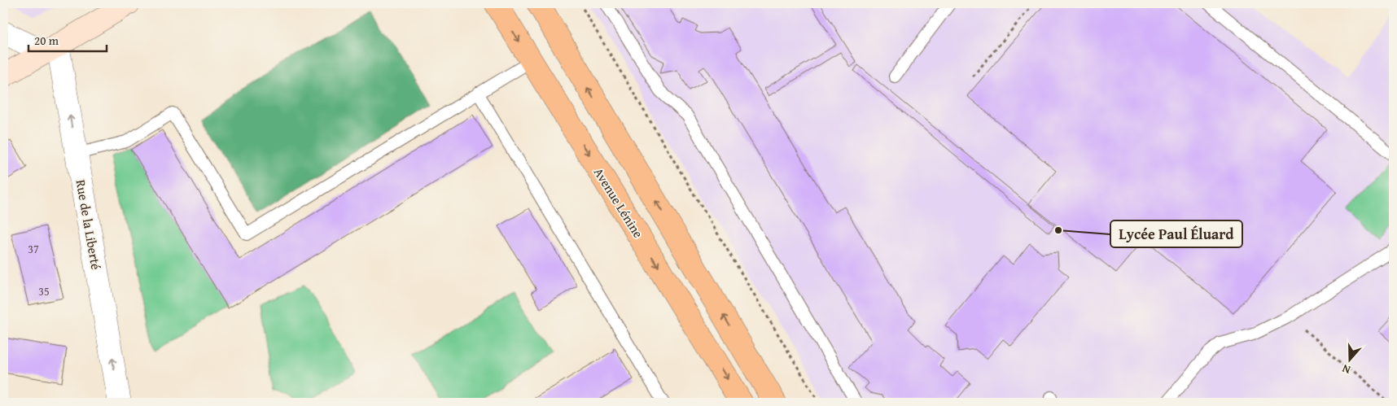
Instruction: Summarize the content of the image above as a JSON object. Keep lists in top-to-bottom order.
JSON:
{
  "streets": {
    "main road": ["Avenue Lénine"],
    "street": ["Rue de la Liberté"]
  },
  "one_way": ["Rue de la Liberté"],
  "places": ["Lycée Paul Éluard"],
  "house_numbers": ["37", "35"],
  "scale_bar": "20 m",
  "north": "bottom"
}
